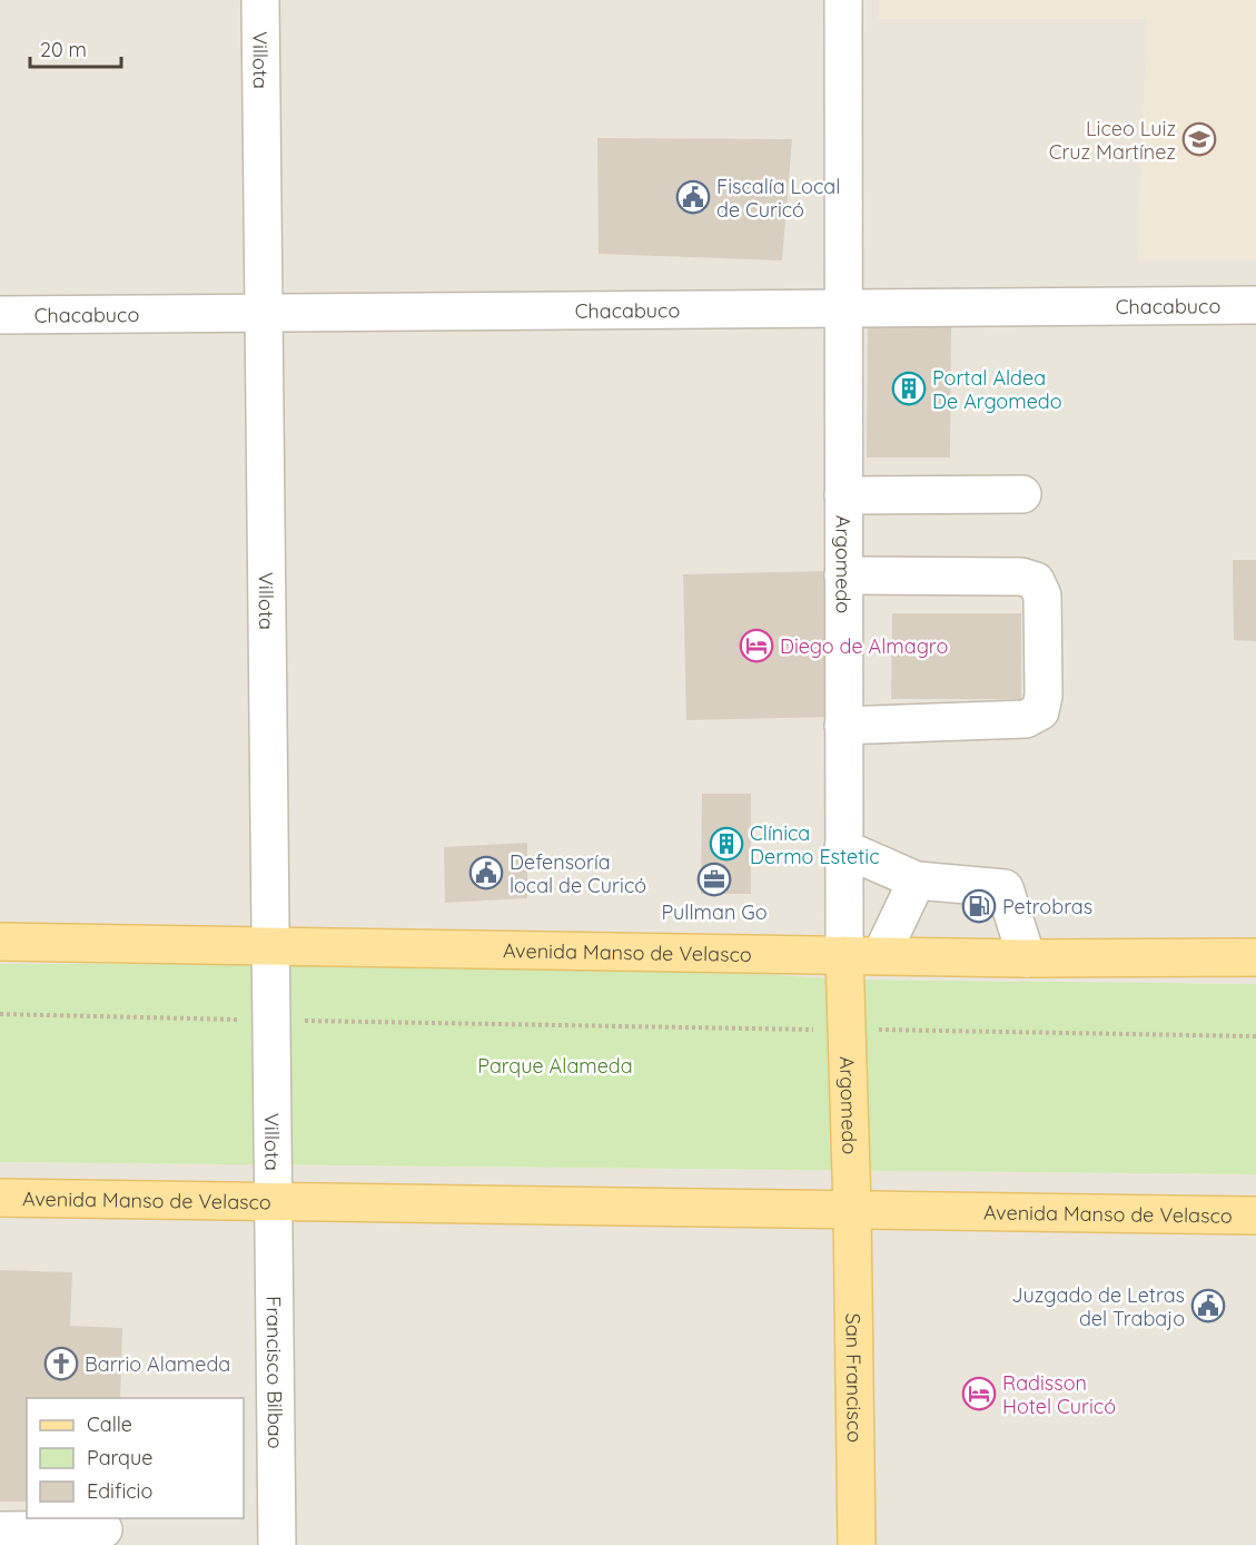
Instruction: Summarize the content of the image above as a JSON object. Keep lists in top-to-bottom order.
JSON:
{
  "streets": {
    "main road": ["Argomedo", "Avenida Manso de Velasco", "San Francisco"],
    "street": ["Villota", "Chacabuco", "Francisco Bilbao"]
  },
  "crossings": [
    ["Villota", "Chacabuco"],
    ["Villota", "Avenida Manso de Velasco"],
    ["Villota", "Francisco Bilbao"],
    ["Chacabuco", "Argomedo"],
    ["Argomedo", "Avenida Manso de Velasco"],
    ["Argomedo", "San Francisco"],
    ["Avenida Manso de Velasco", "Francisco Bilbao"],
    ["Avenida Manso de Velasco", "San Francisco"]
  ],
  "parks": ["Parque Alameda"],
  "places": {
    "school or university": ["Liceo Luiz Cruz Martínez"],
    "public building": ["Fiscalía Local de Curicó", "Defensoría local de Curicó", "Juzgado de Letras del Trabajo"],
    "building": ["Portal Aldea De Argomedo", "Clínica Dermo Estetic"],
    "hotel": ["Diego de Almagro", "Radisson Hotel Curicó"],
    "office": ["Pullman Go"],
    "fuel station": ["Petrobras"],
    "church": ["Barrio Alameda"]
  },
  "legend": ["Calle", "Parque", "Edificio"],
  "scale_bar": "20 m"
}
